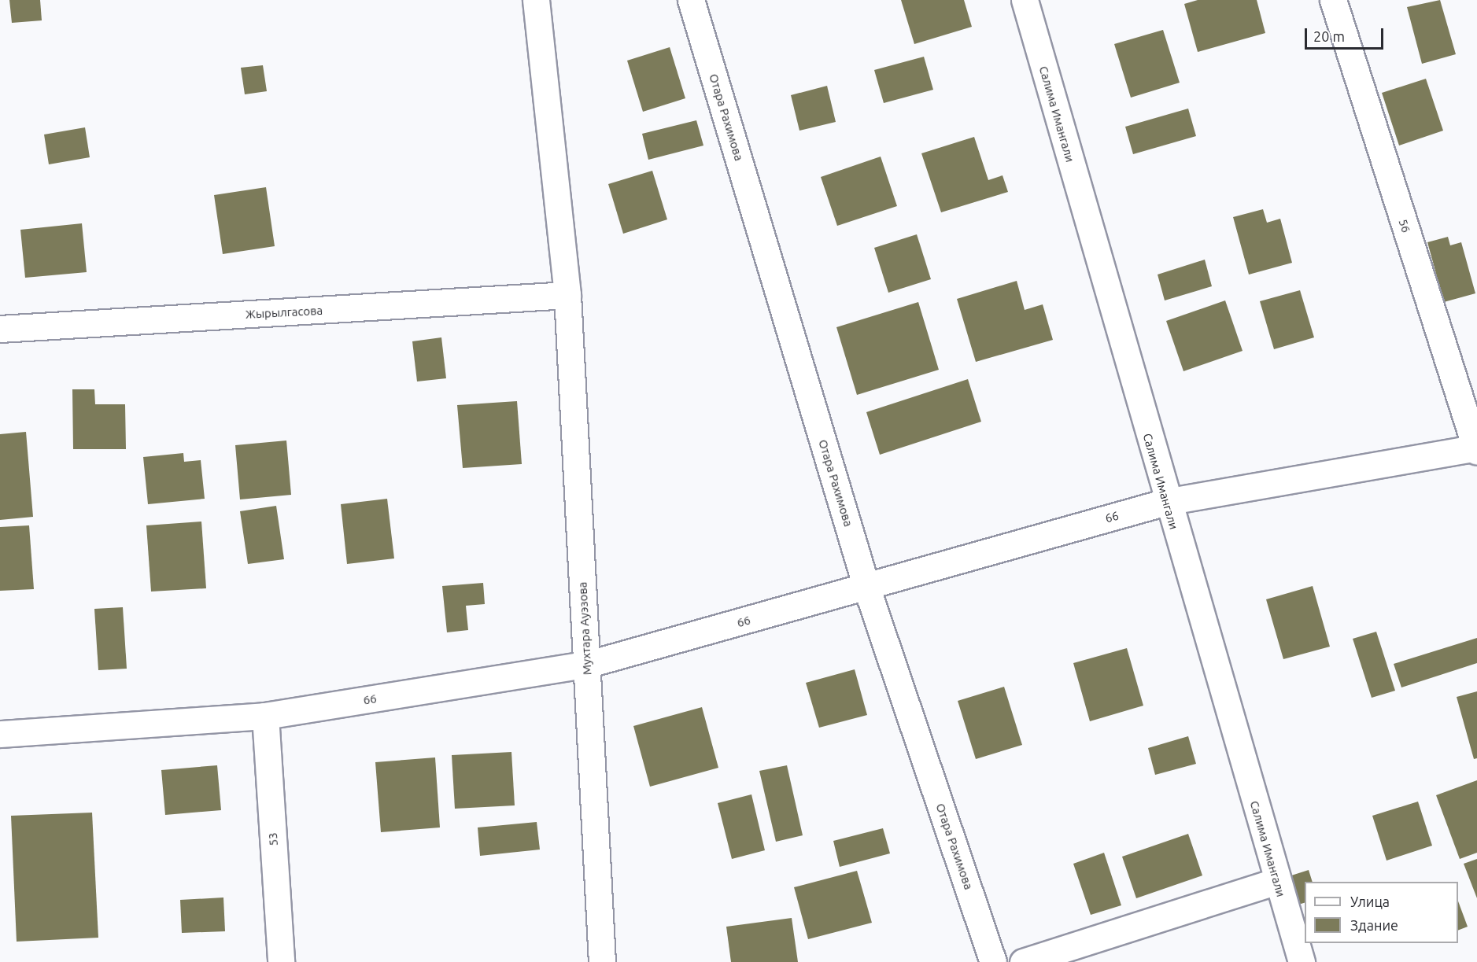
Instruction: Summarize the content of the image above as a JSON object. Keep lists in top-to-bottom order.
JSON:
{
  "streets": {
    "street": [
      "Салима Имангали",
      "Отара Рахимова",
      "56",
      "Жырылгасова",
      "66",
      "Мухтара Ауэзова",
      "53"
    ]
  },
  "crossings": [
    ["Салима Имангали", "66"],
    ["Отара Рахимова", "66"],
    ["56", "66"],
    ["Жырылгасова", "Мухтара Ауэзова"],
    ["66", "Мухтара Ауэзова"],
    ["66", "53"]
  ],
  "legend": ["Улица", "Здание"],
  "scale_bar": "20 m"
}
